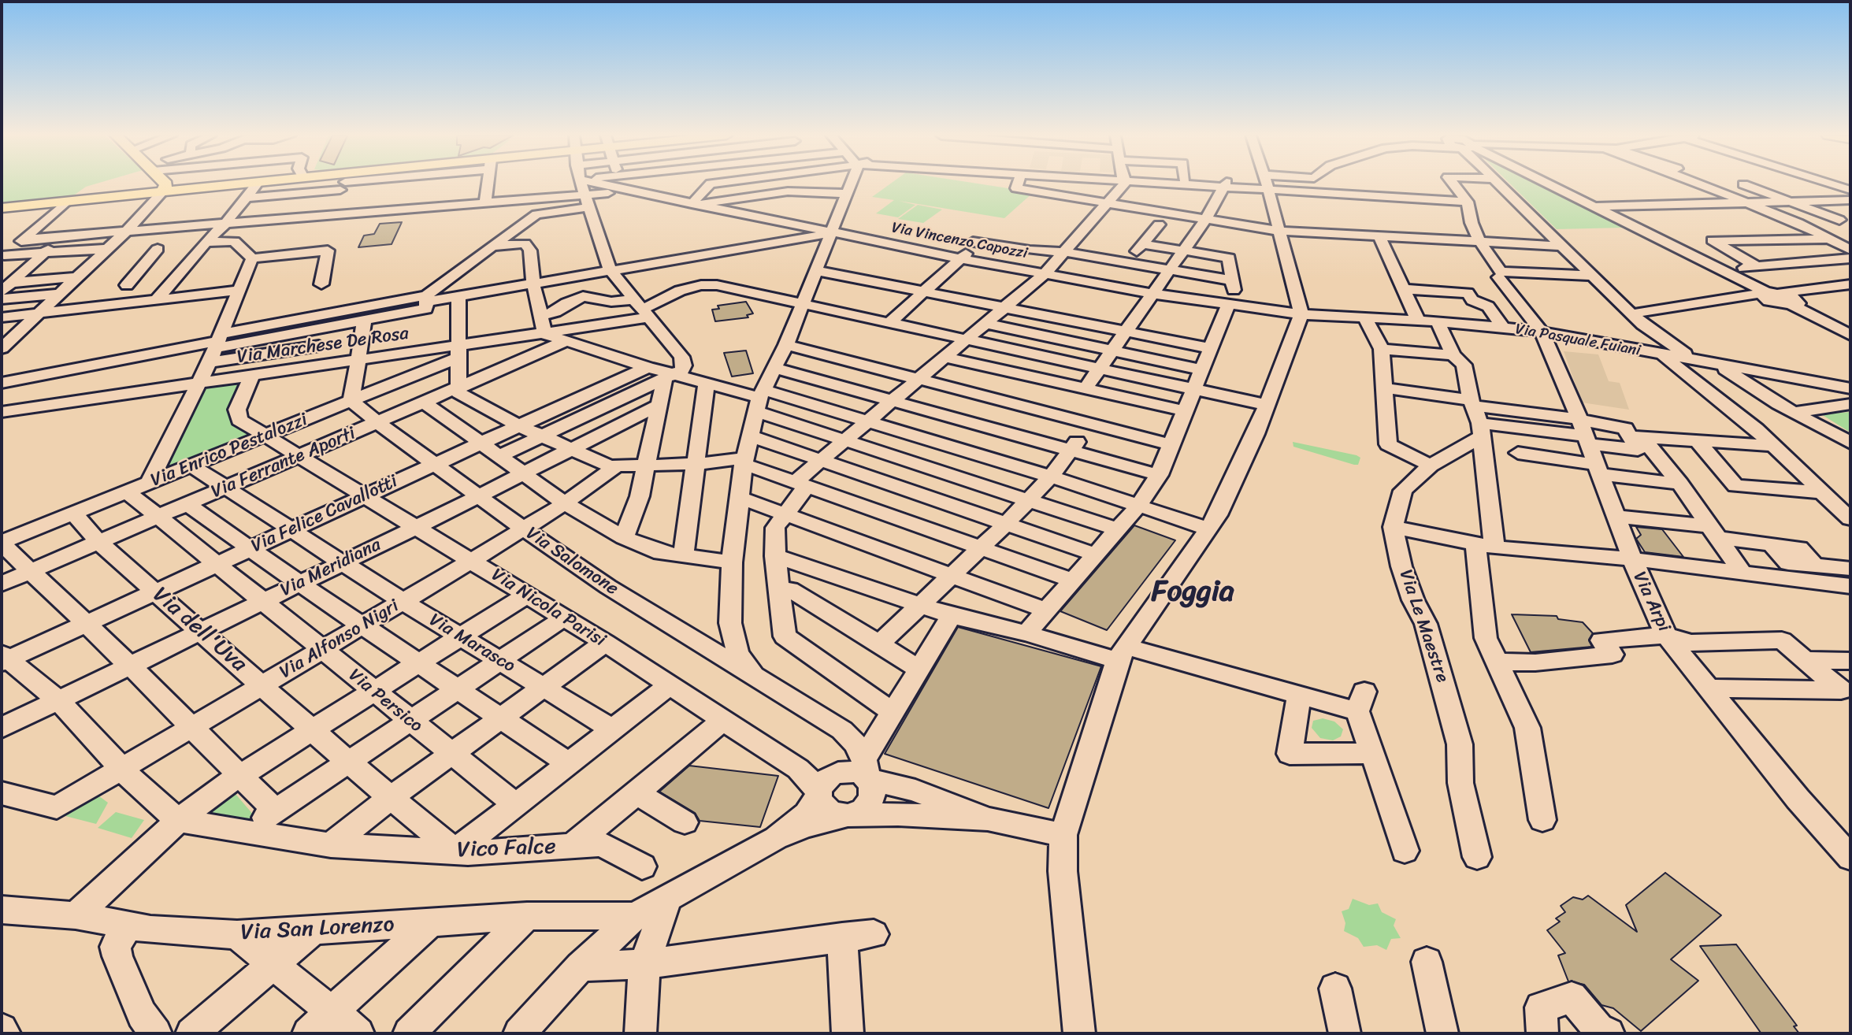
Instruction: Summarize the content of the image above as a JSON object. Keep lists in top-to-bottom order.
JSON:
{
  "streets": {
    "street": [
      "Via Vincenzo Capozzi",
      "Via Pasquale Fuiani",
      "Via Marchese De Rosa",
      "Via Enrico Pestalozzi",
      "Via Ferrante Aporti",
      "Via Felice Cavallotti",
      "Via Salomone",
      "Via Meridiana",
      "Via Arpi",
      "Via Nicola Parisi",
      "Via Le Maestre",
      "Via dell'Uva",
      "Via Alfonso Nigri",
      "Via Marasco",
      "Via Persico",
      "Vico Falce",
      "Via San Lorenzo"
    ]
  },
  "crossings": [
    ["Via Vincenzo Capozzi", "Via Pasquale Fuiani"],
    ["Via Pasquale Fuiani", "Via Arpi"],
    ["Via Marchese De Rosa", "Via Enrico Pestalozzi"],
    ["Via Marchese De Rosa", "Via Ferrante Aporti"],
    ["Via Marchese De Rosa", "Via Nicola Parisi"],
    ["Via Enrico Pestalozzi", "Via Salomone"],
    ["Via Enrico Pestalozzi", "Via Nicola Parisi"],
    ["Via Enrico Pestalozzi", "Via dell'Uva"],
    ["Via Enrico Pestalozzi", "Via Marasco"],
    ["Via Enrico Pestalozzi", "Via Persico"],
    ["Via Ferrante Aporti", "Via Salomone"],
    ["Via Ferrante Aporti", "Via Nicola Parisi"],
    ["Via Ferrante Aporti", "Via dell'Uva"],
    ["Via Ferrante Aporti", "Via Marasco"],
    ["Via Ferrante Aporti", "Via Persico"],
    ["Via Felice Cavallotti", "Via Salomone"],
    ["Via Felice Cavallotti", "Via Nicola Parisi"],
    ["Via Felice Cavallotti", "Via dell'Uva"],
    ["Via Felice Cavallotti", "Via Marasco"],
    ["Via Felice Cavallotti", "Via Persico"],
    ["Via Salomone", "Via Meridiana"],
    ["Via Salomone", "Via Nicola Parisi"],
    ["Via Salomone", "Via Alfonso Nigri"],
    ["Via Meridiana", "Via Nicola Parisi"],
    ["Via Meridiana", "Via dell'Uva"],
    ["Via Meridiana", "Via Marasco"],
    ["Via Meridiana", "Via Persico"],
    ["Via Nicola Parisi", "Via Alfonso Nigri"],
    ["Via Nicola Parisi", "Vico Falce"],
    ["Via dell'Uva", "Via Alfonso Nigri"],
    ["Via dell'Uva", "Vico Falce"],
    ["Via Alfonso Nigri", "Via Marasco"],
    ["Via Alfonso Nigri", "Via Persico"]
  ],
  "districts": ["Foggia"]
}
